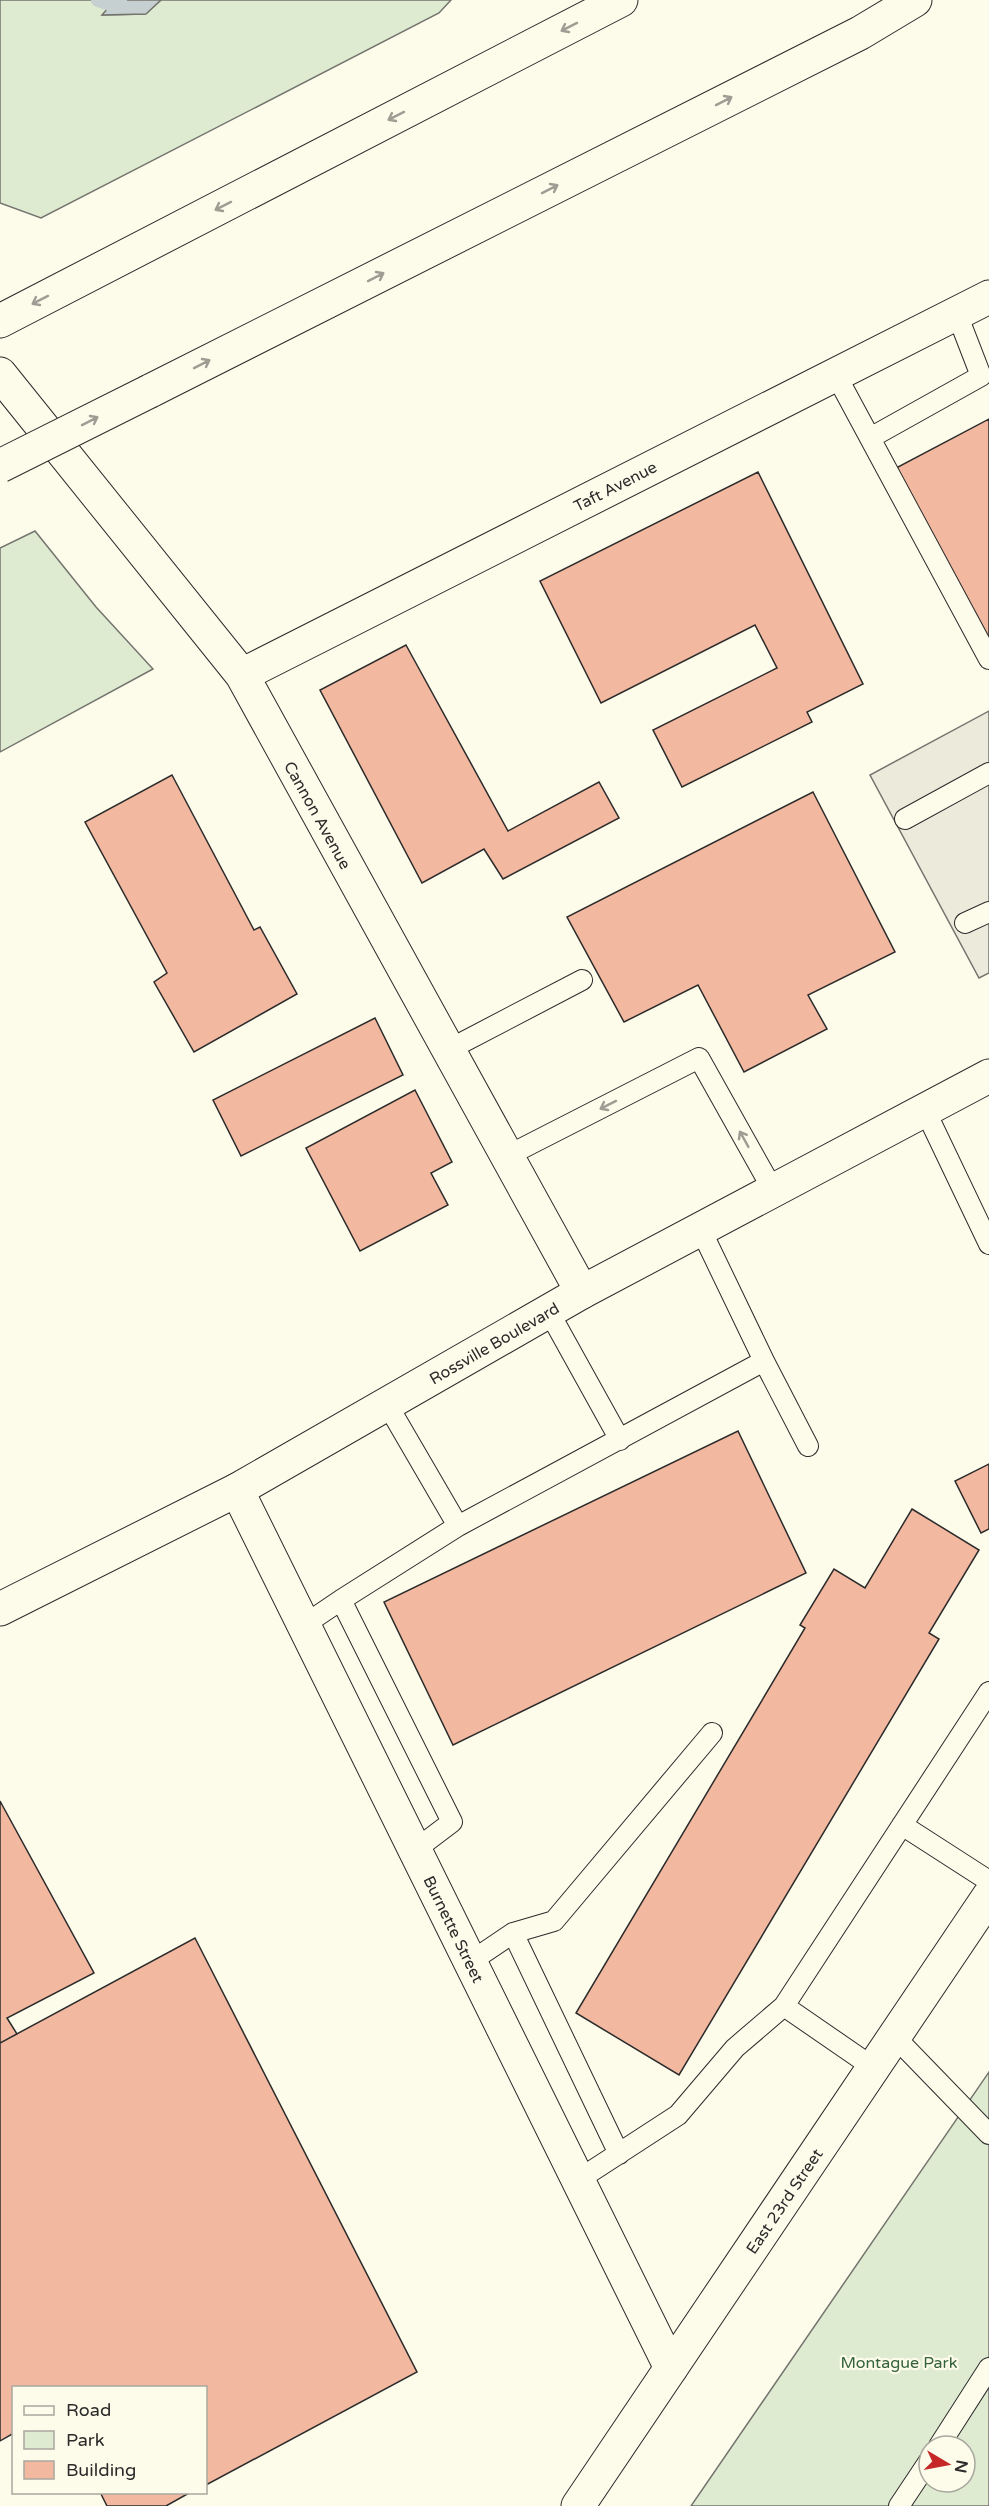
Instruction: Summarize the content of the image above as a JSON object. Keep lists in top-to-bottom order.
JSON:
{
  "streets": {
    "main road": [
      "Taft Avenue",
      "Cannon Avenue",
      "Rossville Boulevard",
      "Burnette Street",
      "East 23rd Street"
    ]
  },
  "crossings": [
    ["Taft Avenue", "Cannon Avenue"],
    ["Cannon Avenue", "Rossville Boulevard"],
    ["Rossville Boulevard", "Burnette Street"],
    ["Burnette Street", "East 23rd Street"]
  ],
  "parks": ["Montague Park"],
  "legend": ["Road", "Park", "Building"],
  "north": "right"
}
